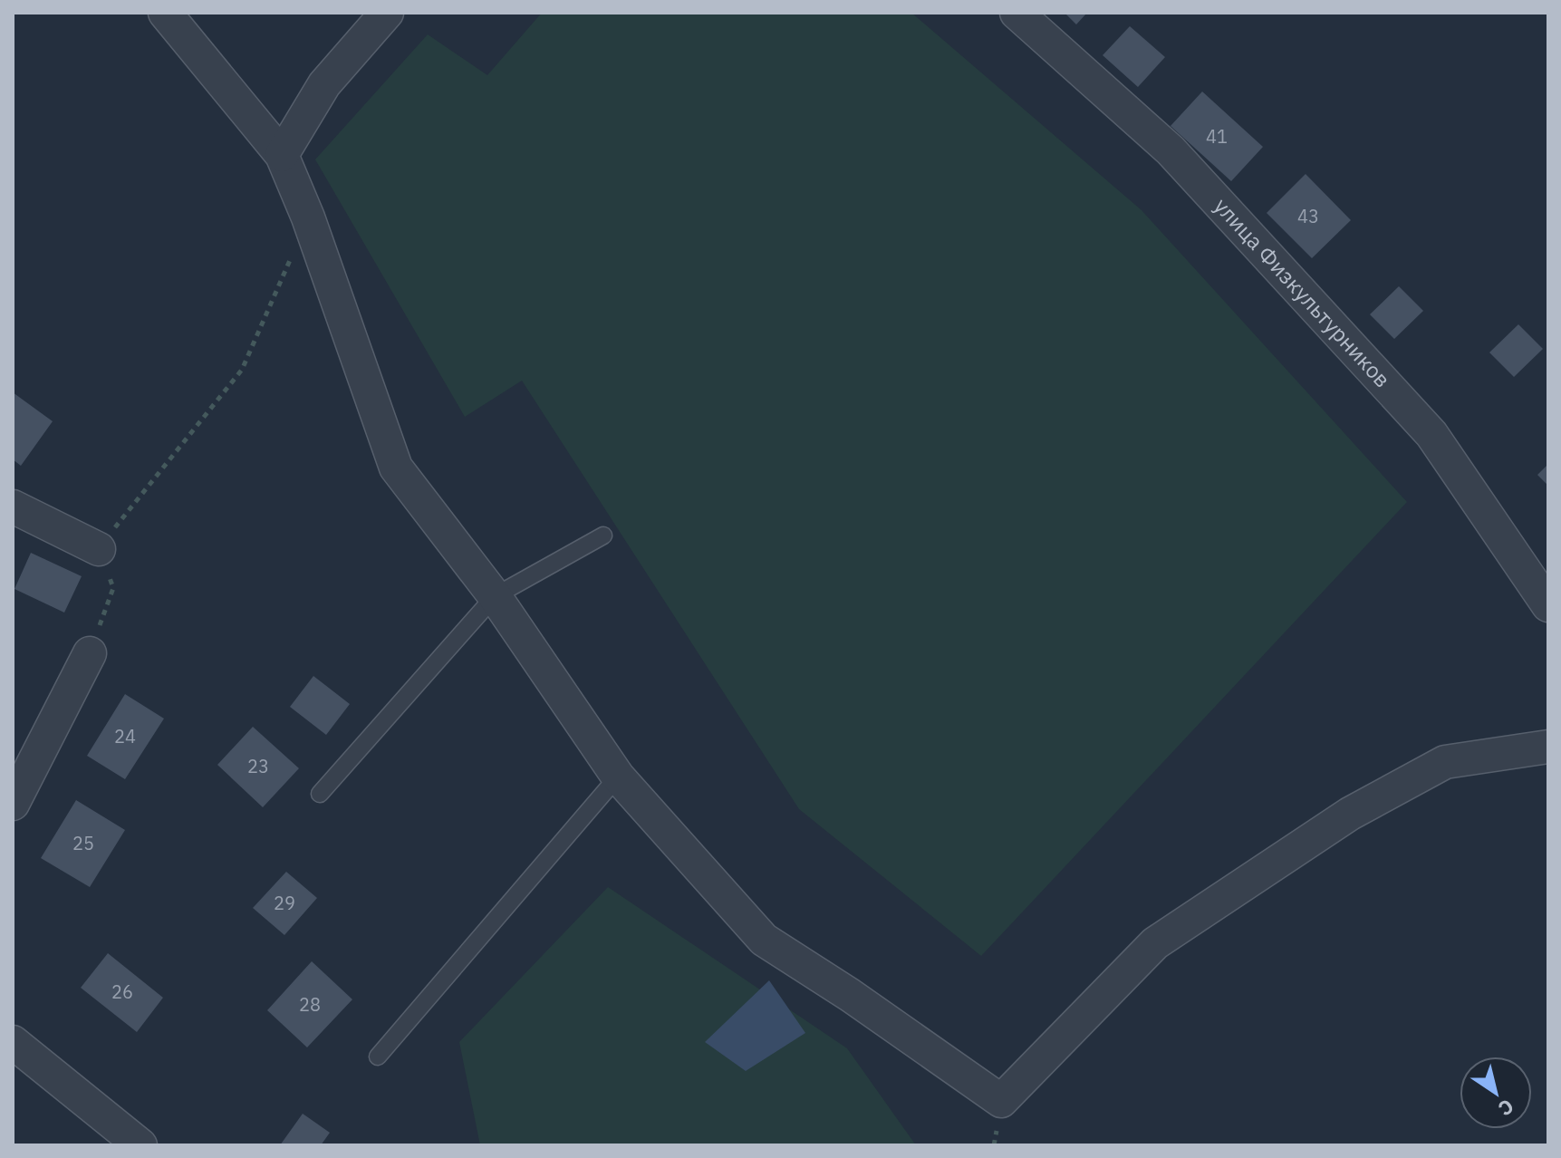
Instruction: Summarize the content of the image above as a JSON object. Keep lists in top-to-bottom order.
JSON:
{
  "streets": {
    "street": ["улица Физкультурников"]
  },
  "house_numbers": [
    "41",
    "43",
    "24",
    "23",
    "25",
    "29",
    "26",
    "28"
  ],
  "north": "bottom right"
}
